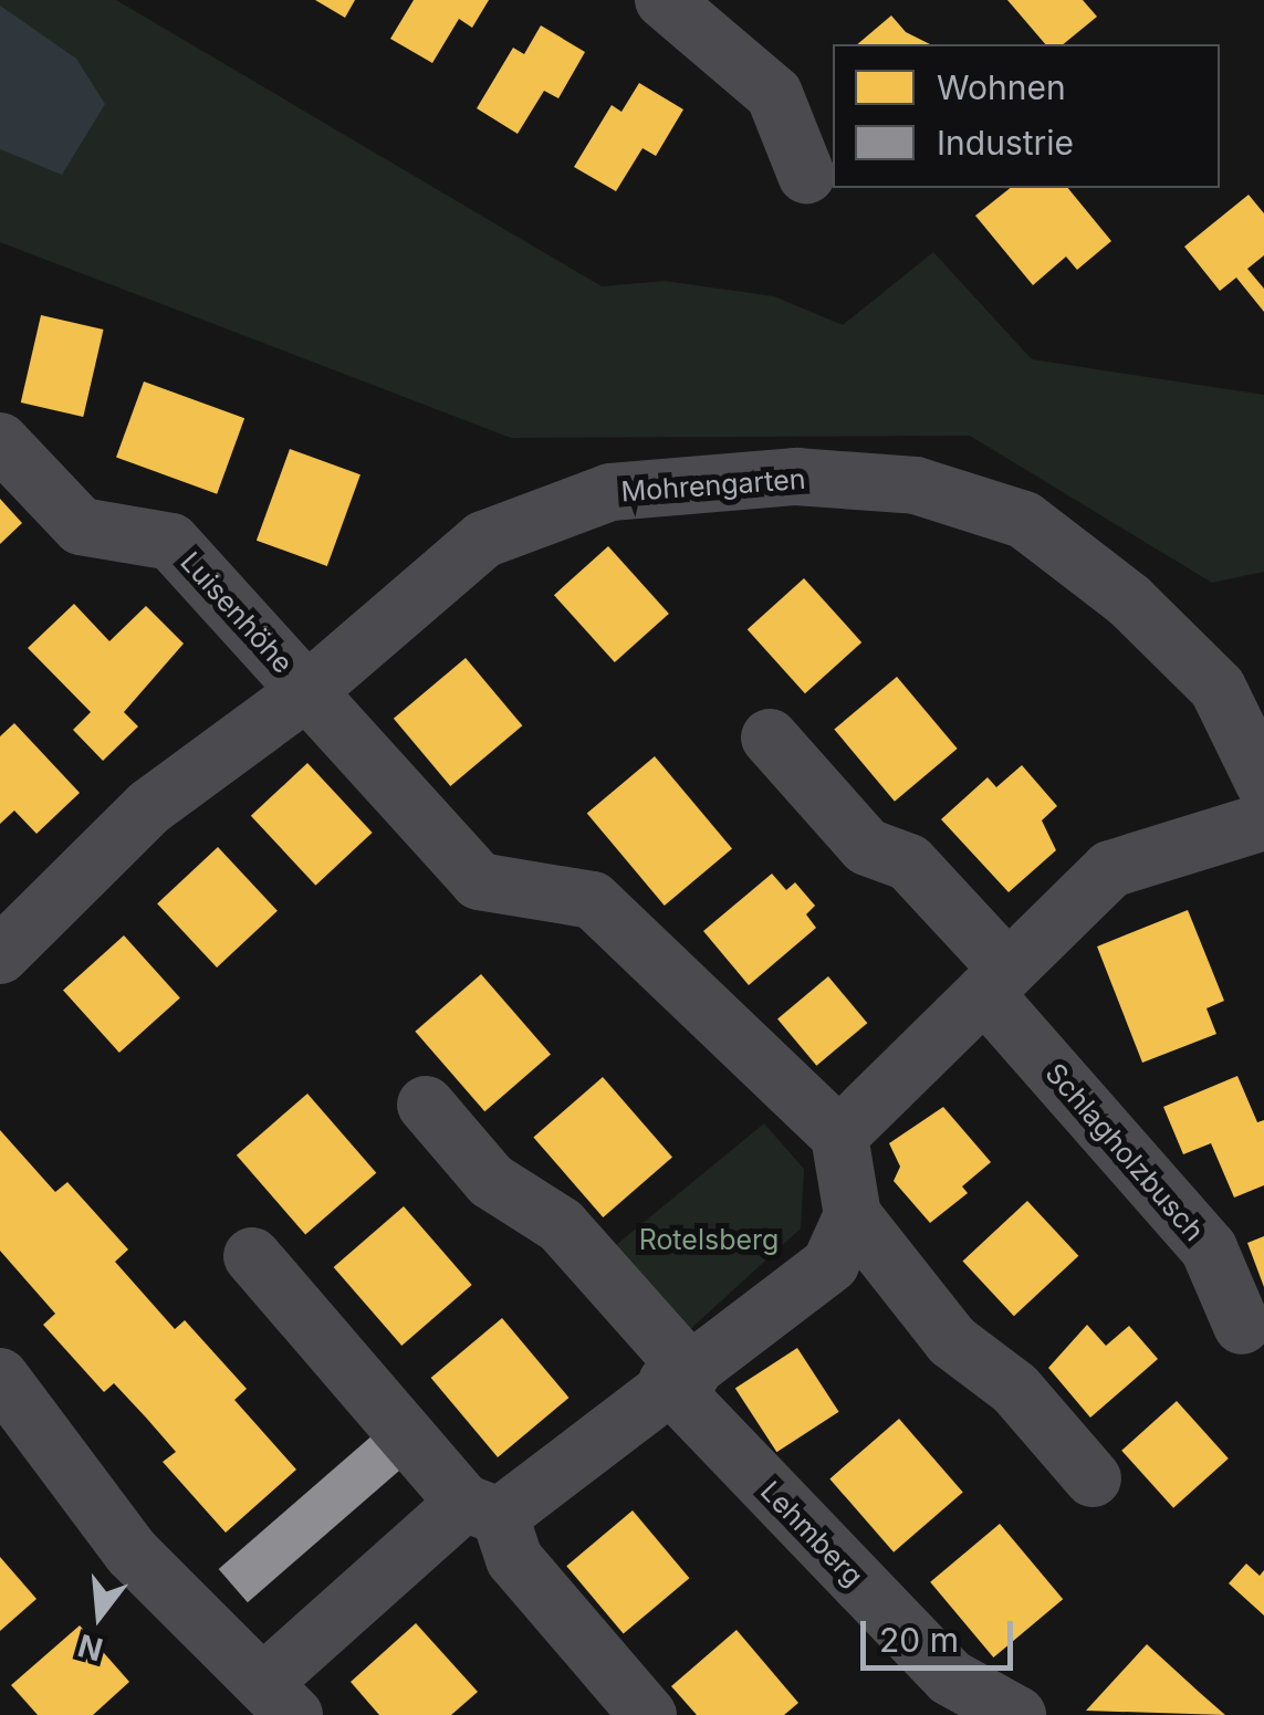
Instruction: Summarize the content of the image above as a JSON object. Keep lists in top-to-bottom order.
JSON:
{
  "streets": {
    "street": [
      "Mohrengarten",
      "Luisenhöhe",
      "Schlagholzbusch",
      "Lehmberg"
    ]
  },
  "crossings": [
    ["Mohrengarten", "Luisenhöhe"]
  ],
  "parks": ["Rotelsberg"],
  "legend": ["Wohnen", "Industrie"],
  "scale_bar": "20 m",
  "north": "bottom"
}
